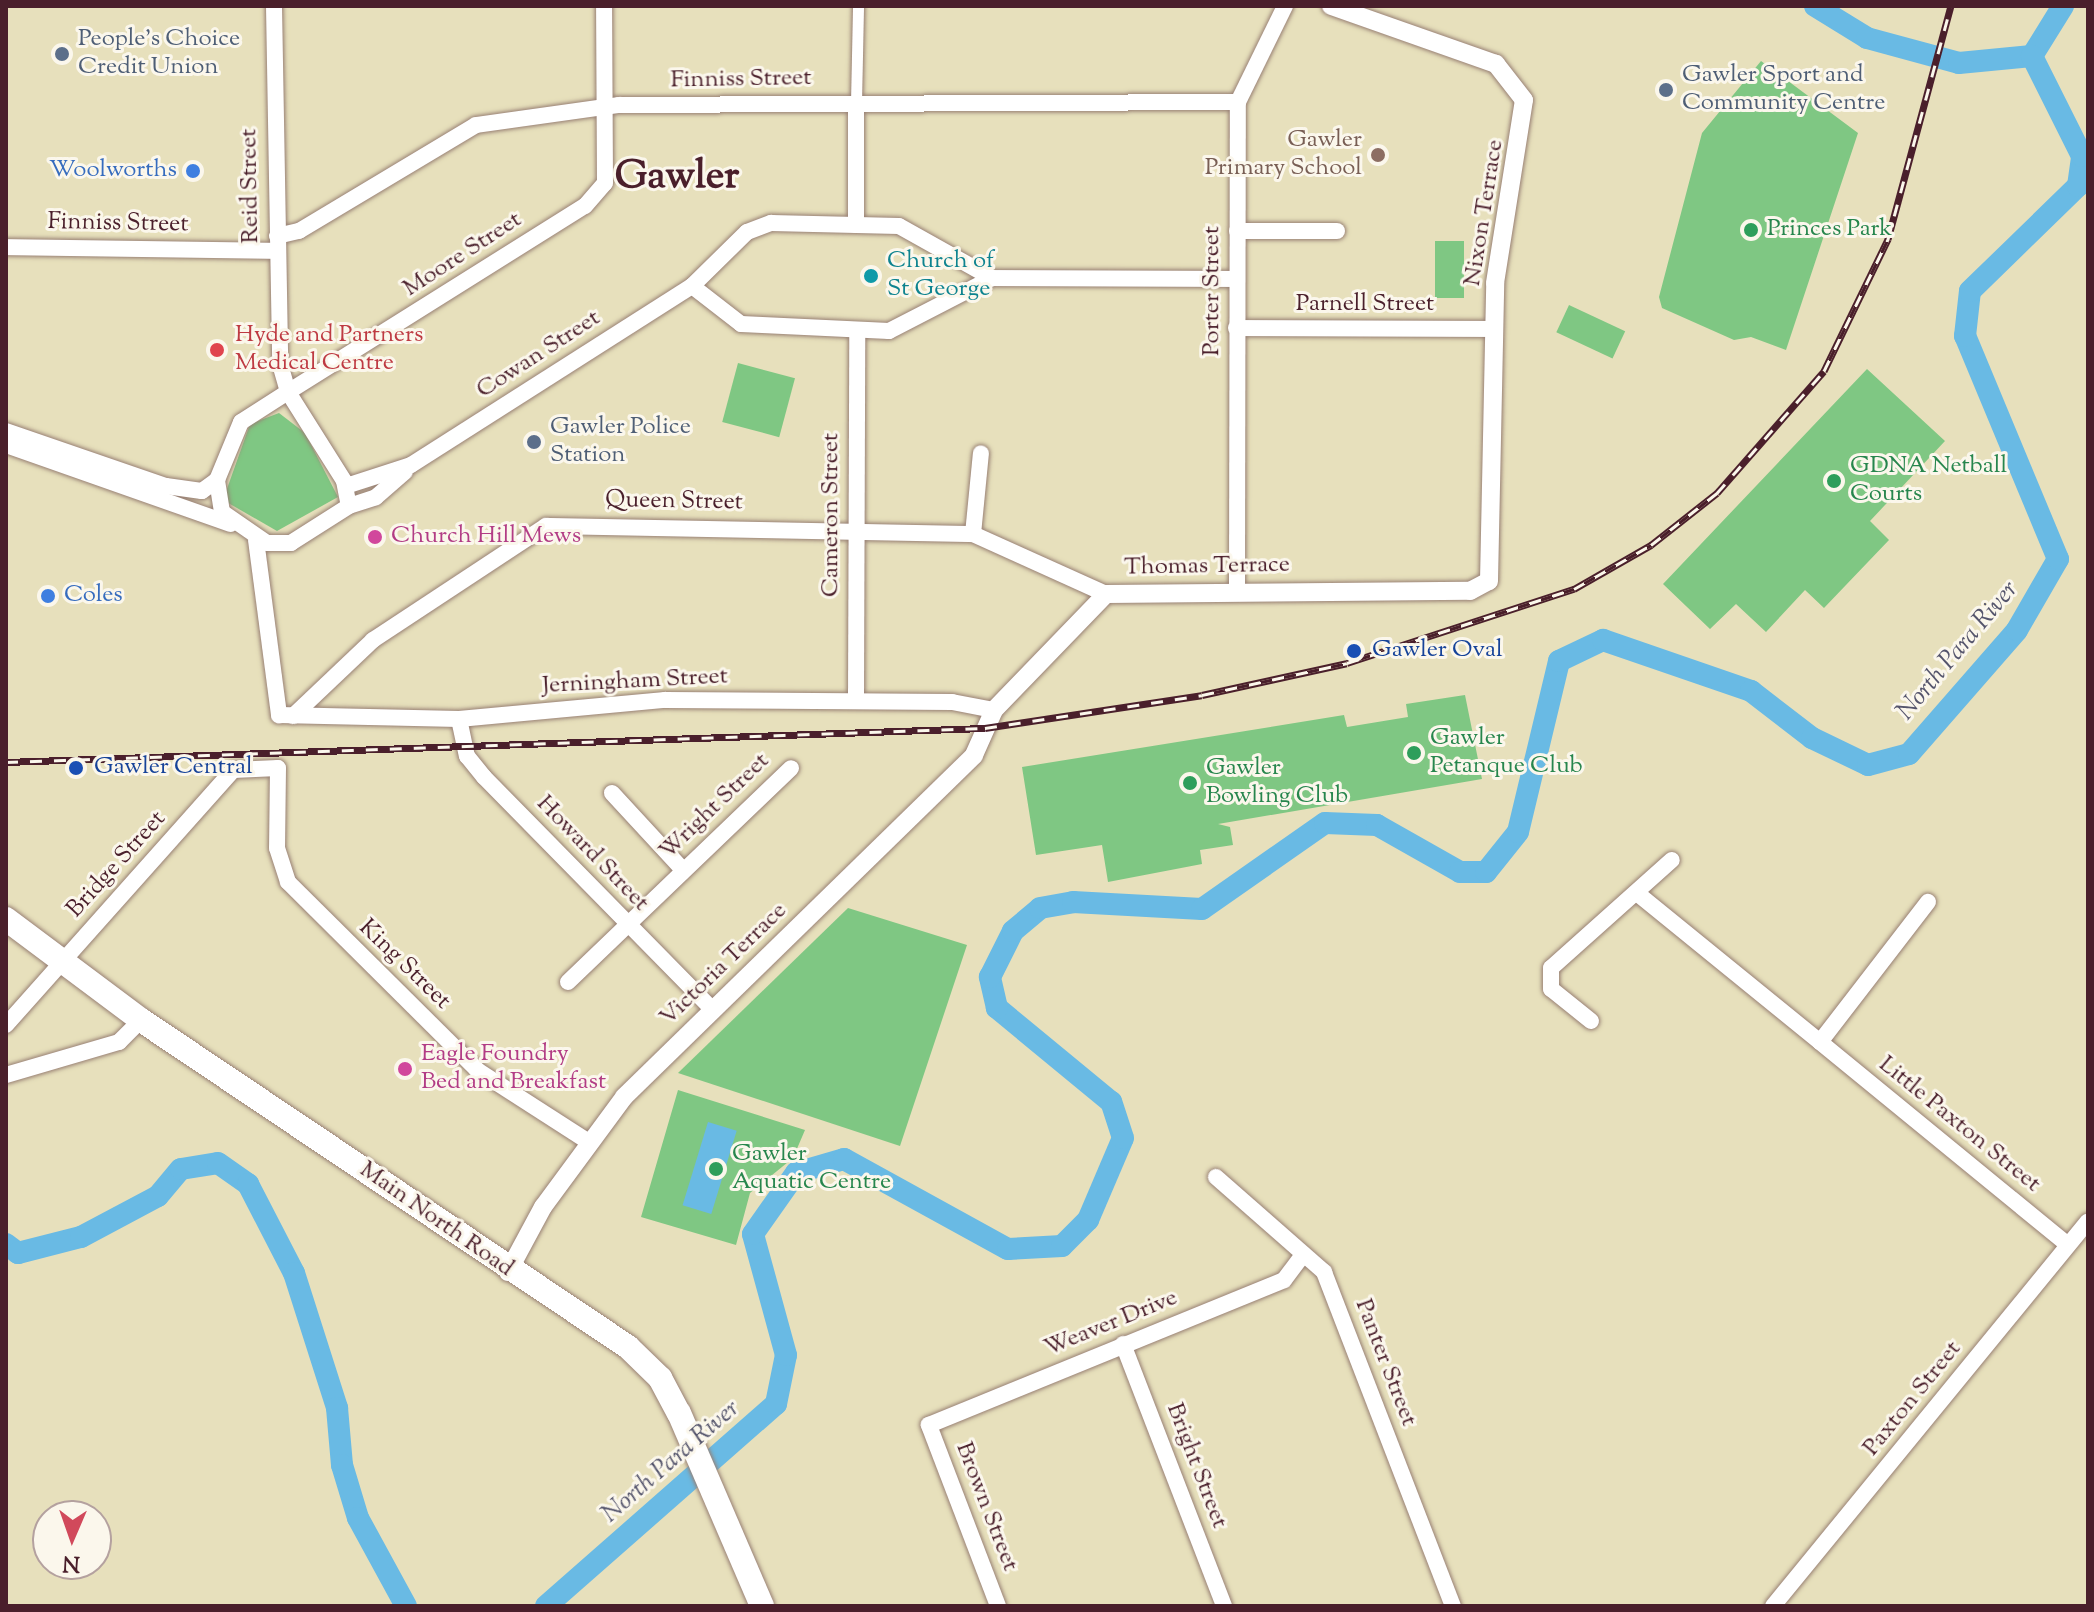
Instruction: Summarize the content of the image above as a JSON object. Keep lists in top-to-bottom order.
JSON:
{
  "streets": {
    "main road": ["Main North Road"],
    "street": [
      "Finniss Street",
      "Reid Street",
      "Nixon Terrace",
      "Moore Street",
      "Porter Street",
      "Parnell Street",
      "Cowan Street",
      "Queen Street",
      "Cameron Street",
      "Thomas Terrace",
      "Jerningham Street",
      "Wright Street",
      "Howard Street",
      "Bridge Street",
      "King Street",
      "Victoria Terrace",
      "Little Paxton Street",
      "Weaver Drive",
      "Panter Street",
      "Paxton Street",
      "Bright Street",
      "Brown Street"
    ]
  },
  "crossings": [
    ["Finniss Street", "Reid Street"],
    ["Finniss Street", "Moore Street"],
    ["Finniss Street", "Porter Street"],
    ["Reid Street", "Moore Street"],
    ["Reid Street", "Cowan Street"],
    ["Nixon Terrace", "Parnell Street"],
    ["Nixon Terrace", "Thomas Terrace"],
    ["Moore Street", "Cowan Street"],
    ["Porter Street", "Parnell Street"],
    ["Porter Street", "Thomas Terrace"],
    ["Queen Street", "Cameron Street"],
    ["Queen Street", "Thomas Terrace"],
    ["Queen Street", "Jerningham Street"],
    ["Cameron Street", "Jerningham Street"],
    ["Thomas Terrace", "Jerningham Street"],
    ["Thomas Terrace", "Victoria Terrace"],
    ["Jerningham Street", "Howard Street"],
    ["Jerningham Street", "Victoria Terrace"],
    ["Wright Street", "Howard Street"],
    ["Howard Street", "Victoria Terrace"],
    ["Bridge Street", "King Street"],
    ["Bridge Street", "Main North Road"],
    ["King Street", "Victoria Terrace"],
    ["Victoria Terrace", "Main North Road"],
    ["Little Paxton Street", "Paxton Street"],
    ["Weaver Drive", "Panter Street"],
    ["Weaver Drive", "Bright Street"],
    ["Weaver Drive", "Brown Street"]
  ],
  "districts": ["Gawler"],
  "water": ["North Para River"],
  "places": [
    "People's Choice Credit Union",
    "Gawler Sport and Community Centre",
    "Gawler Primary School",
    "Woolworths",
    "Princes Park",
    "Church of St George",
    "Hyde and Partners Medical Centre",
    "Gawler Police Station",
    "GDNA Netball Courts",
    "Church Hill Mews",
    "Coles",
    "Gawler Oval",
    "Gawler Petanque Club",
    "Gawler Central",
    "Gawler Bowling Club",
    "Eagle Foundry Bed and Breakfast",
    "Gawler Aquatic Centre"
  ],
  "north": "bottom"
}
